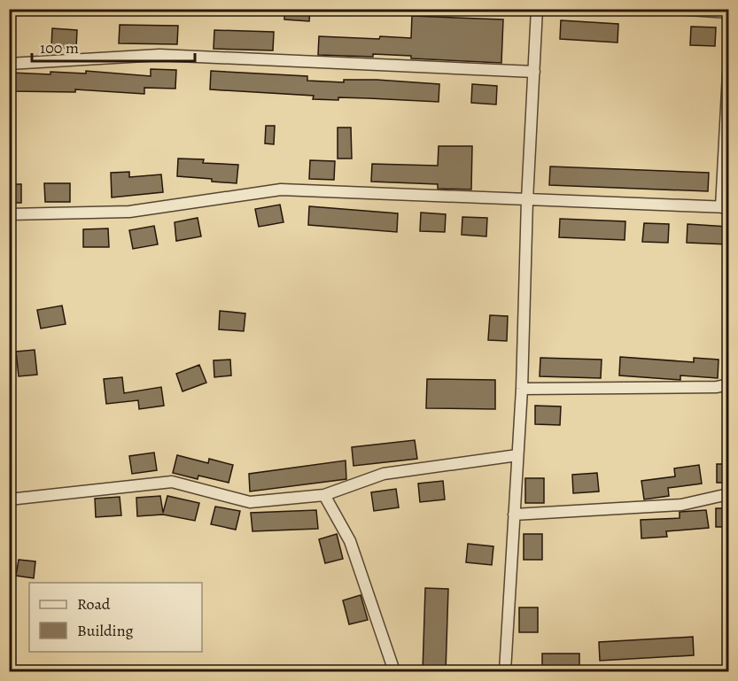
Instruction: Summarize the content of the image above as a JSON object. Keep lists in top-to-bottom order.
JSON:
{
  "legend": ["Road", "Building"],
  "scale_bar": "100 m"
}
